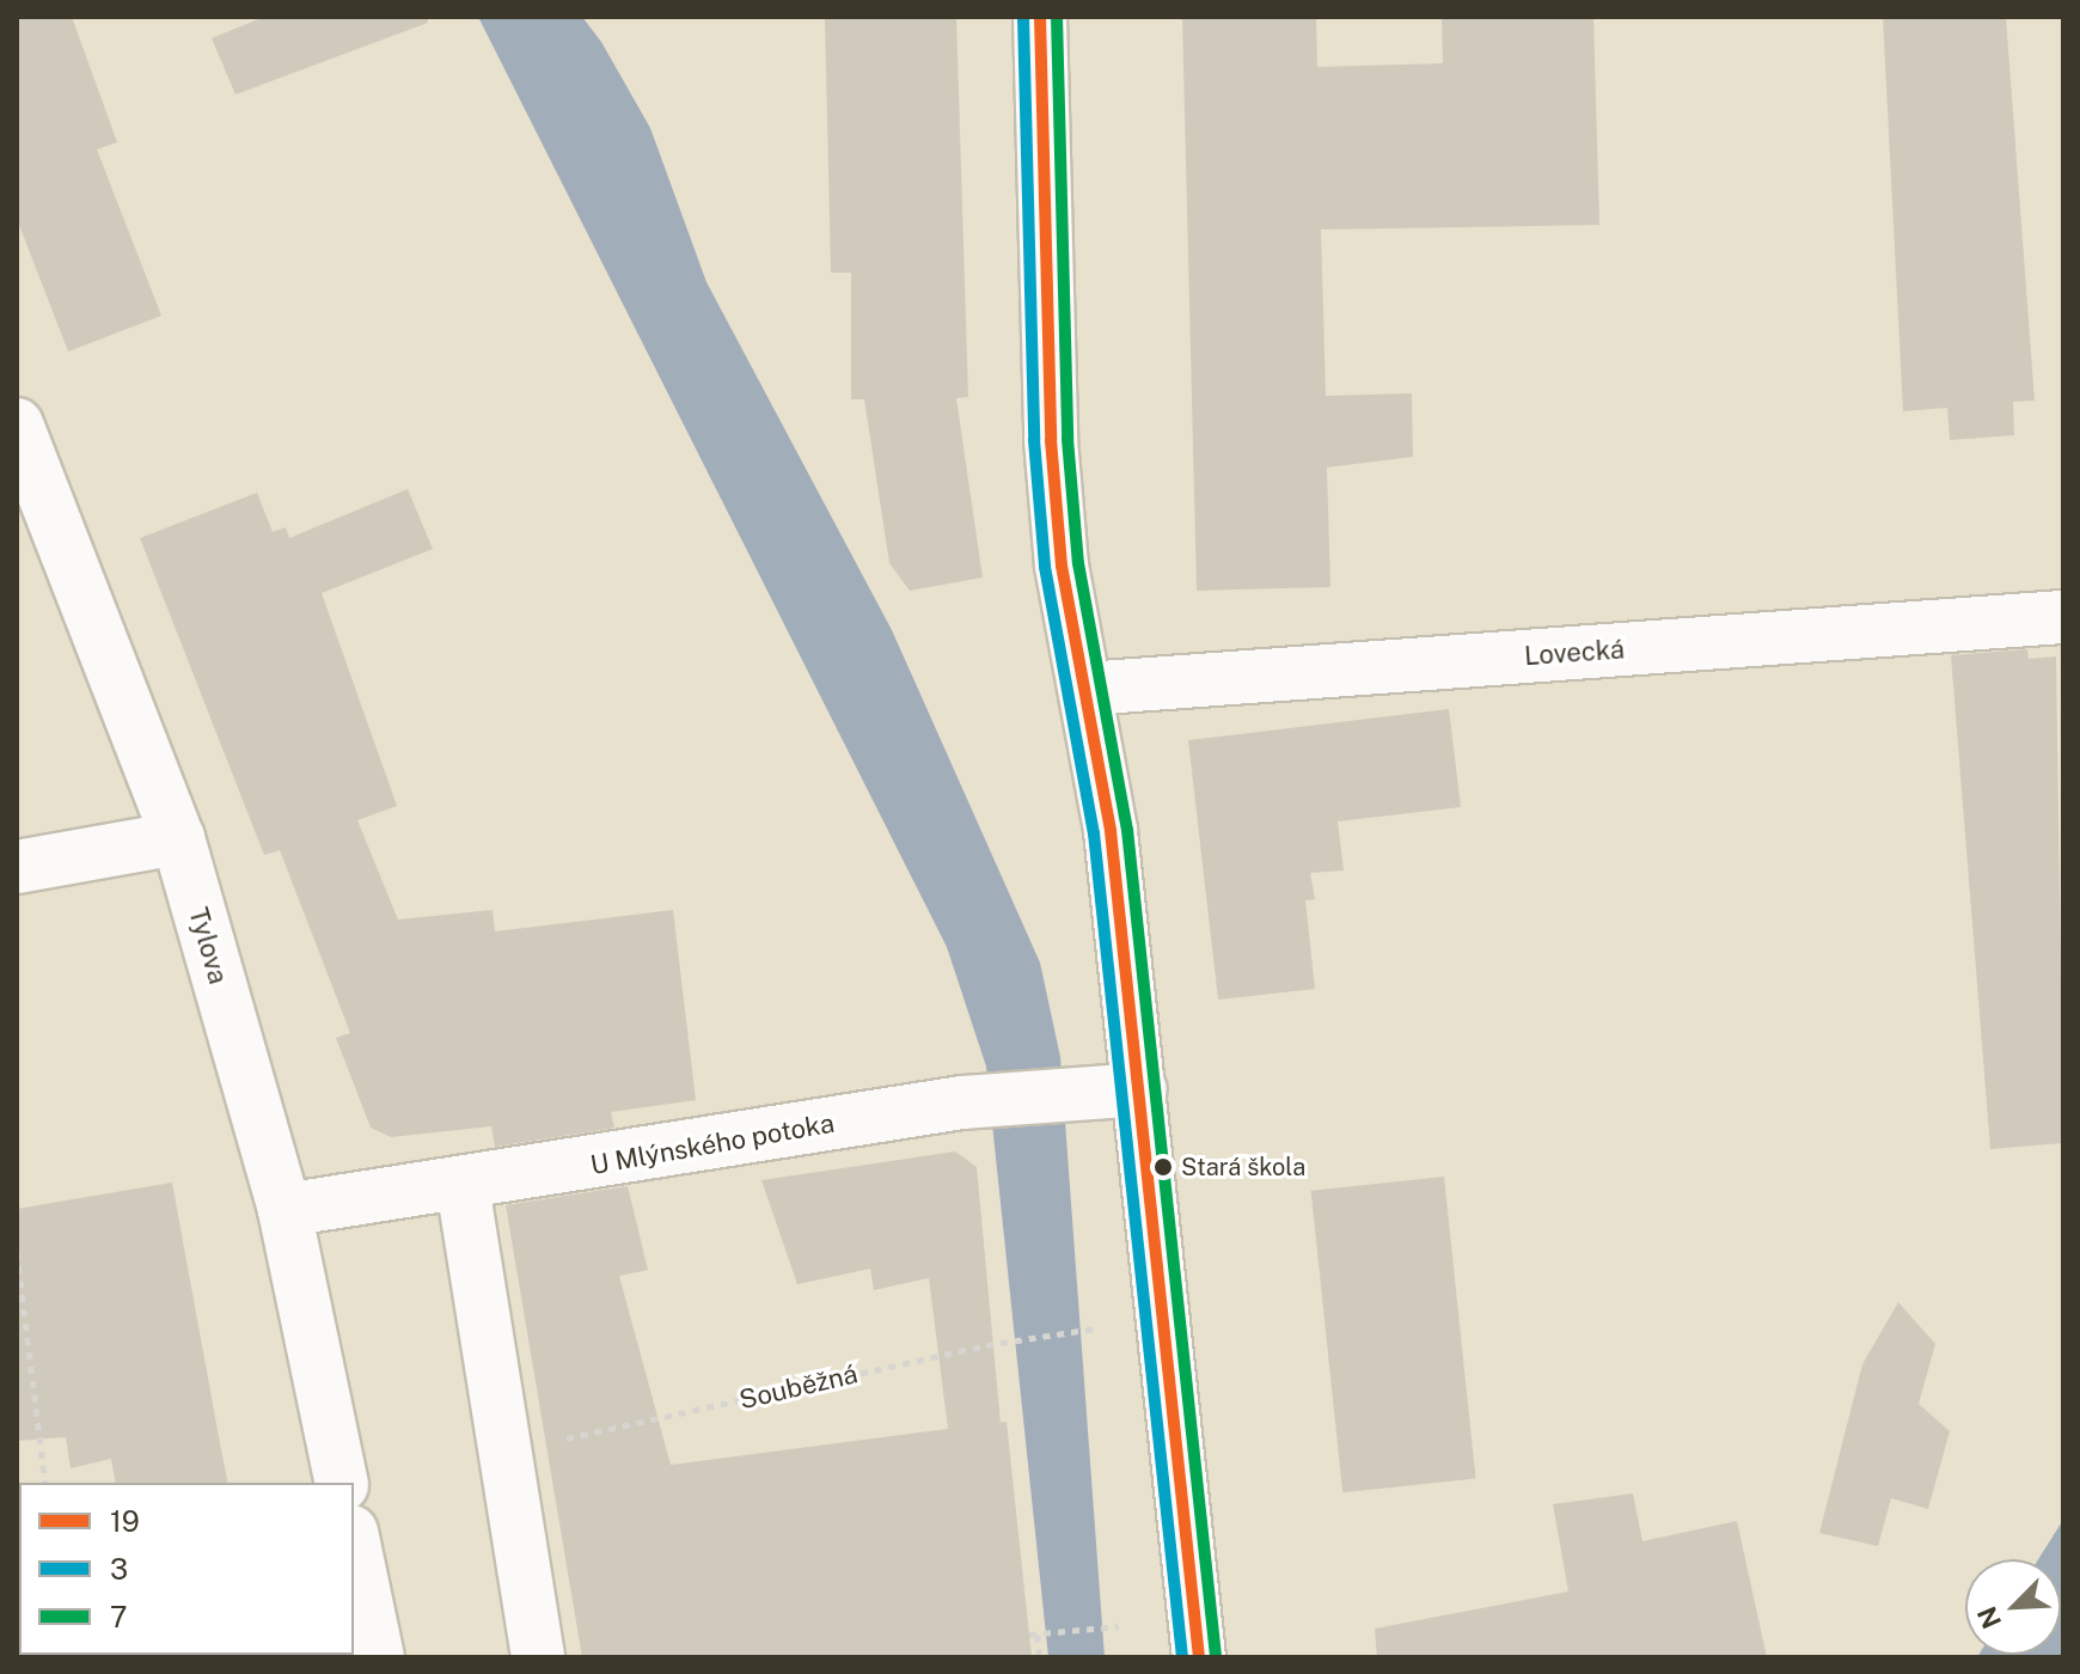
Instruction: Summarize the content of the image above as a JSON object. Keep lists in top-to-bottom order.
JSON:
{
  "streets": {
    "street": ["Lovecká", "Tylova", "U Mlýnského potoka"],
    "path": ["Souběžná"]
  },
  "crossings": [
    ["Tylova", "U Mlýnského potoka"]
  ],
  "places": ["Stará škola"],
  "lines": ["transit line 19", "transit line 3", "transit line 7"],
  "legend": ["19", "3", "7"],
  "north": "bottom left"
}
